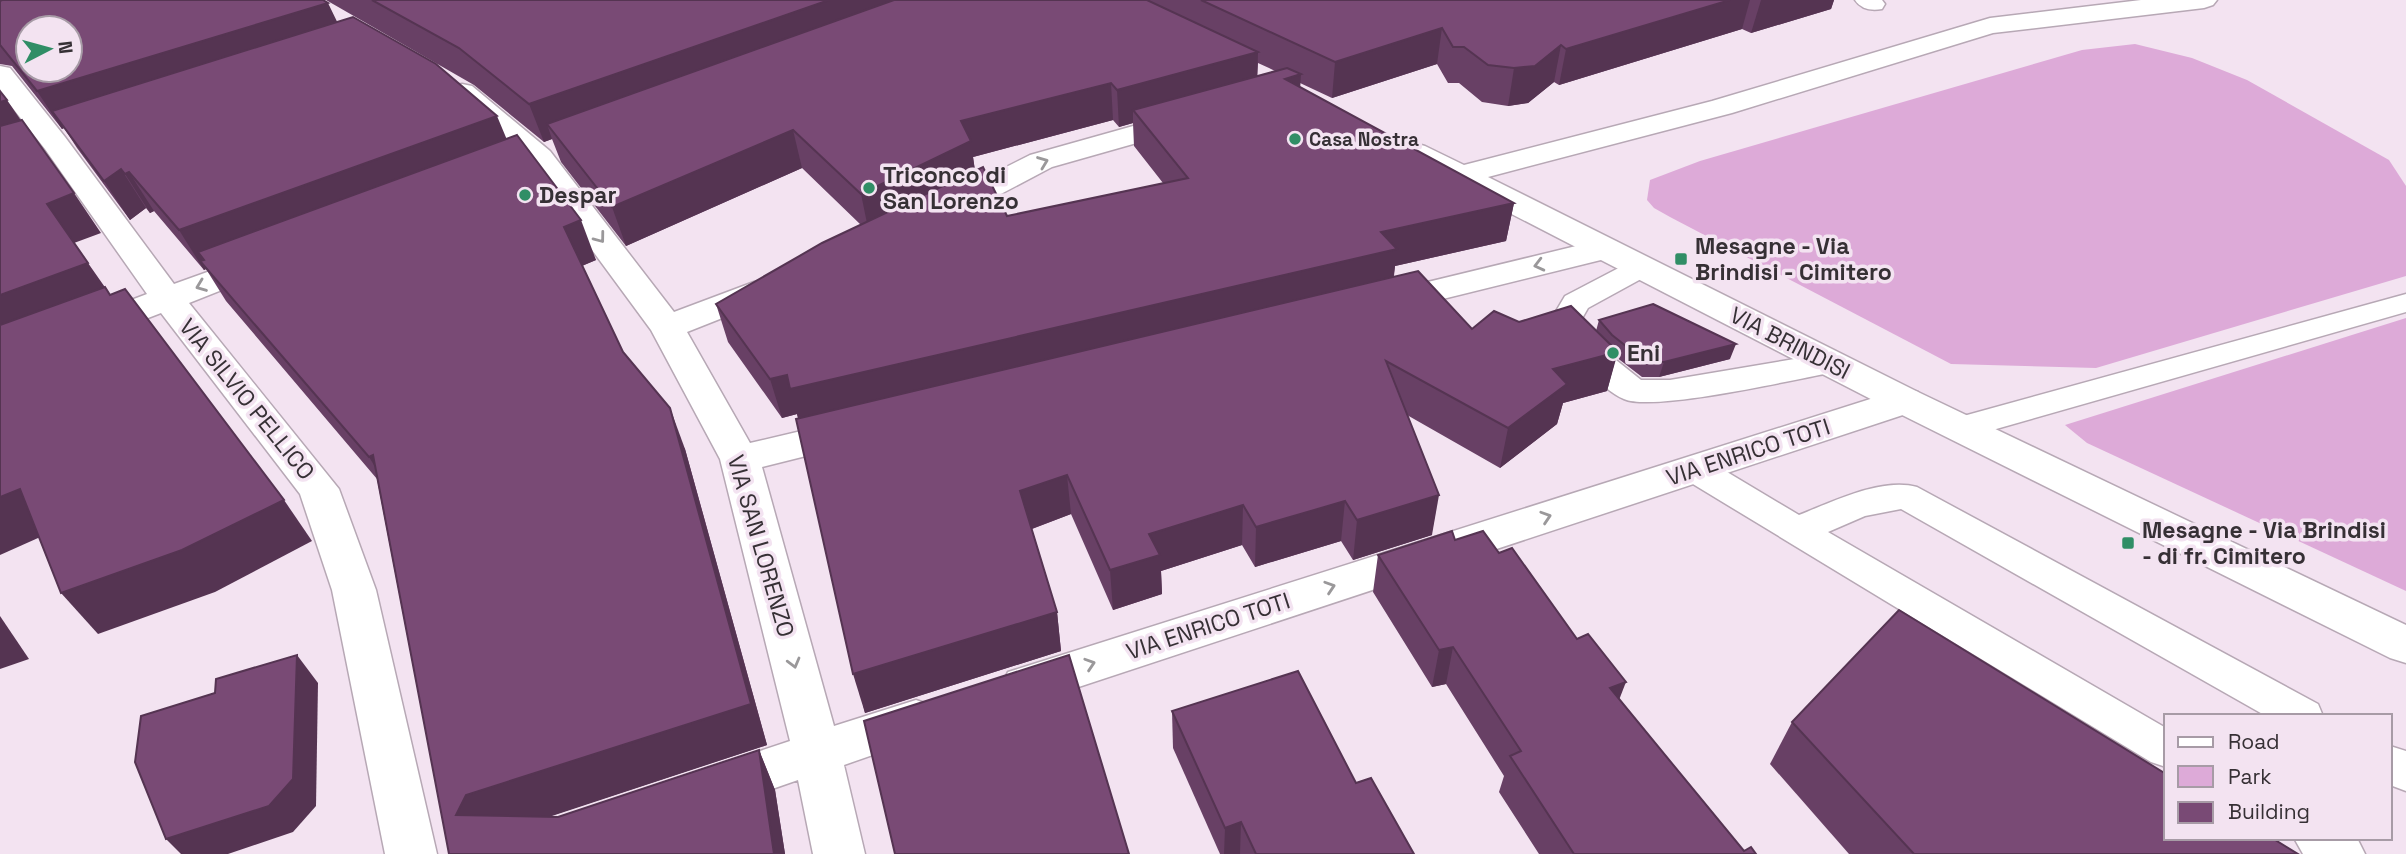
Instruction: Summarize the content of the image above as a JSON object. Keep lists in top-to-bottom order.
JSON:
{
  "streets": {
    "street": [
      "VIA BRINDISI",
      "VIA SILVIO PELLICO",
      "VIA ENRICO TOTI",
      "VIA SAN LORENZO"
    ]
  },
  "crossings": [
    ["VIA BRINDISI", "VIA ENRICO TOTI"],
    ["VIA ENRICO TOTI", "VIA SAN LORENZO"]
  ],
  "one_way": ["VIA SAN LORENZO"],
  "places": {
    "other": [
      "Casa Nostra",
      "Triconco di San Lorenzo",
      "Despar",
      "Eni"
    ],
    "transit": ["Mesagne - Via Brindisi - Cimitero", "Mesagne - Via Brindisi - di fr. Cimitero"]
  },
  "legend": ["Road", "Park", "Building"],
  "north": "right"
}
